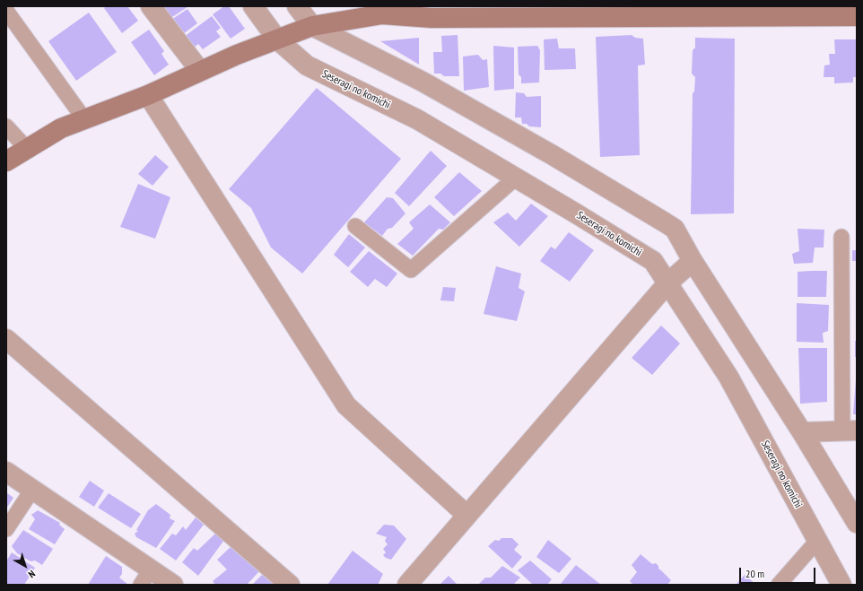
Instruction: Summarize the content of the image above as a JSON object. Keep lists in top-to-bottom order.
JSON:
{
  "streets": {
    "street": ["Seseragi no komichi"]
  },
  "scale_bar": "20 m",
  "north": "bottom right"
}
